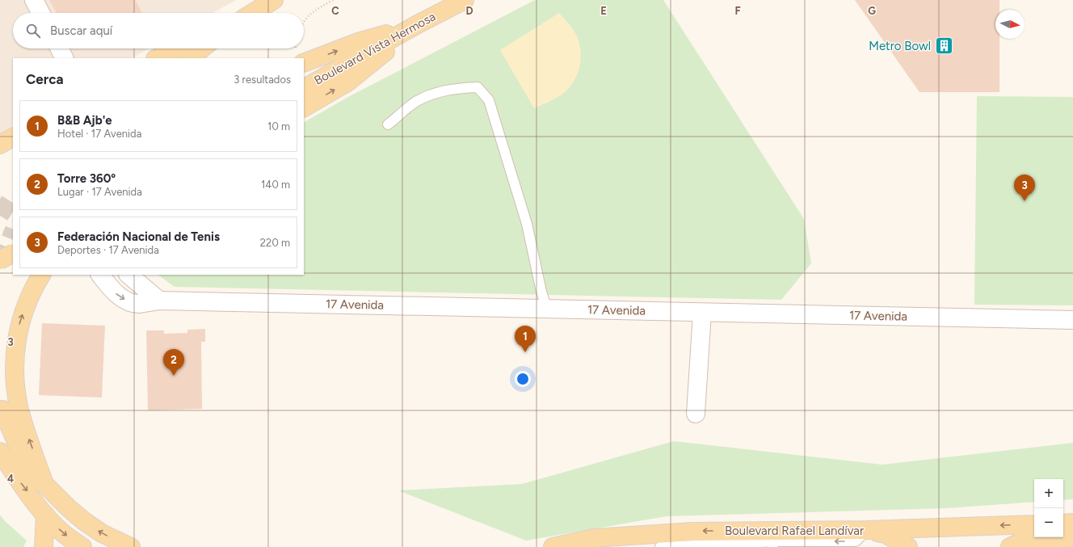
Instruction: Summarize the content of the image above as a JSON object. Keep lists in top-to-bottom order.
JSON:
{
  "streets": {
    "main road": ["Boulevard Vista Hermosa", "Boulevard Rafael Landívar"],
    "street": ["17 Avenida"]
  },
  "one_way": ["Boulevard Rafael Landívar"],
  "places": {
    "building": ["Metro Bowl"]
  },
  "north": "right",
  "page": {
    "search": "Buscar aquí",
    "heading": ["Cerca", "3 resultados"],
    "list": [
      {
        "mark": "1",
        "name": "B&B Ajb'e",
        "note": "Hotel · 17 Avenida",
        "value": "10 m"
      },
      {
        "mark": "2",
        "name": "Torre 360º",
        "note": "Lugar · 17 Avenida",
        "value": "140 m"
      },
      {
        "mark": "3",
        "name": "Federación Nacional de Tenis",
        "note": "Deportes · 17 Avenida",
        "value": "220 m"
      }
    ],
    "pins": ["3", "1", "2"],
    "map_buttons": ["+", "−"]
  },
  "grid": {
    "columns": [
      "C",
      "D",
      "E",
      "F",
      "G"
    ],
    "rows": ["3", "4"]
  }
}
